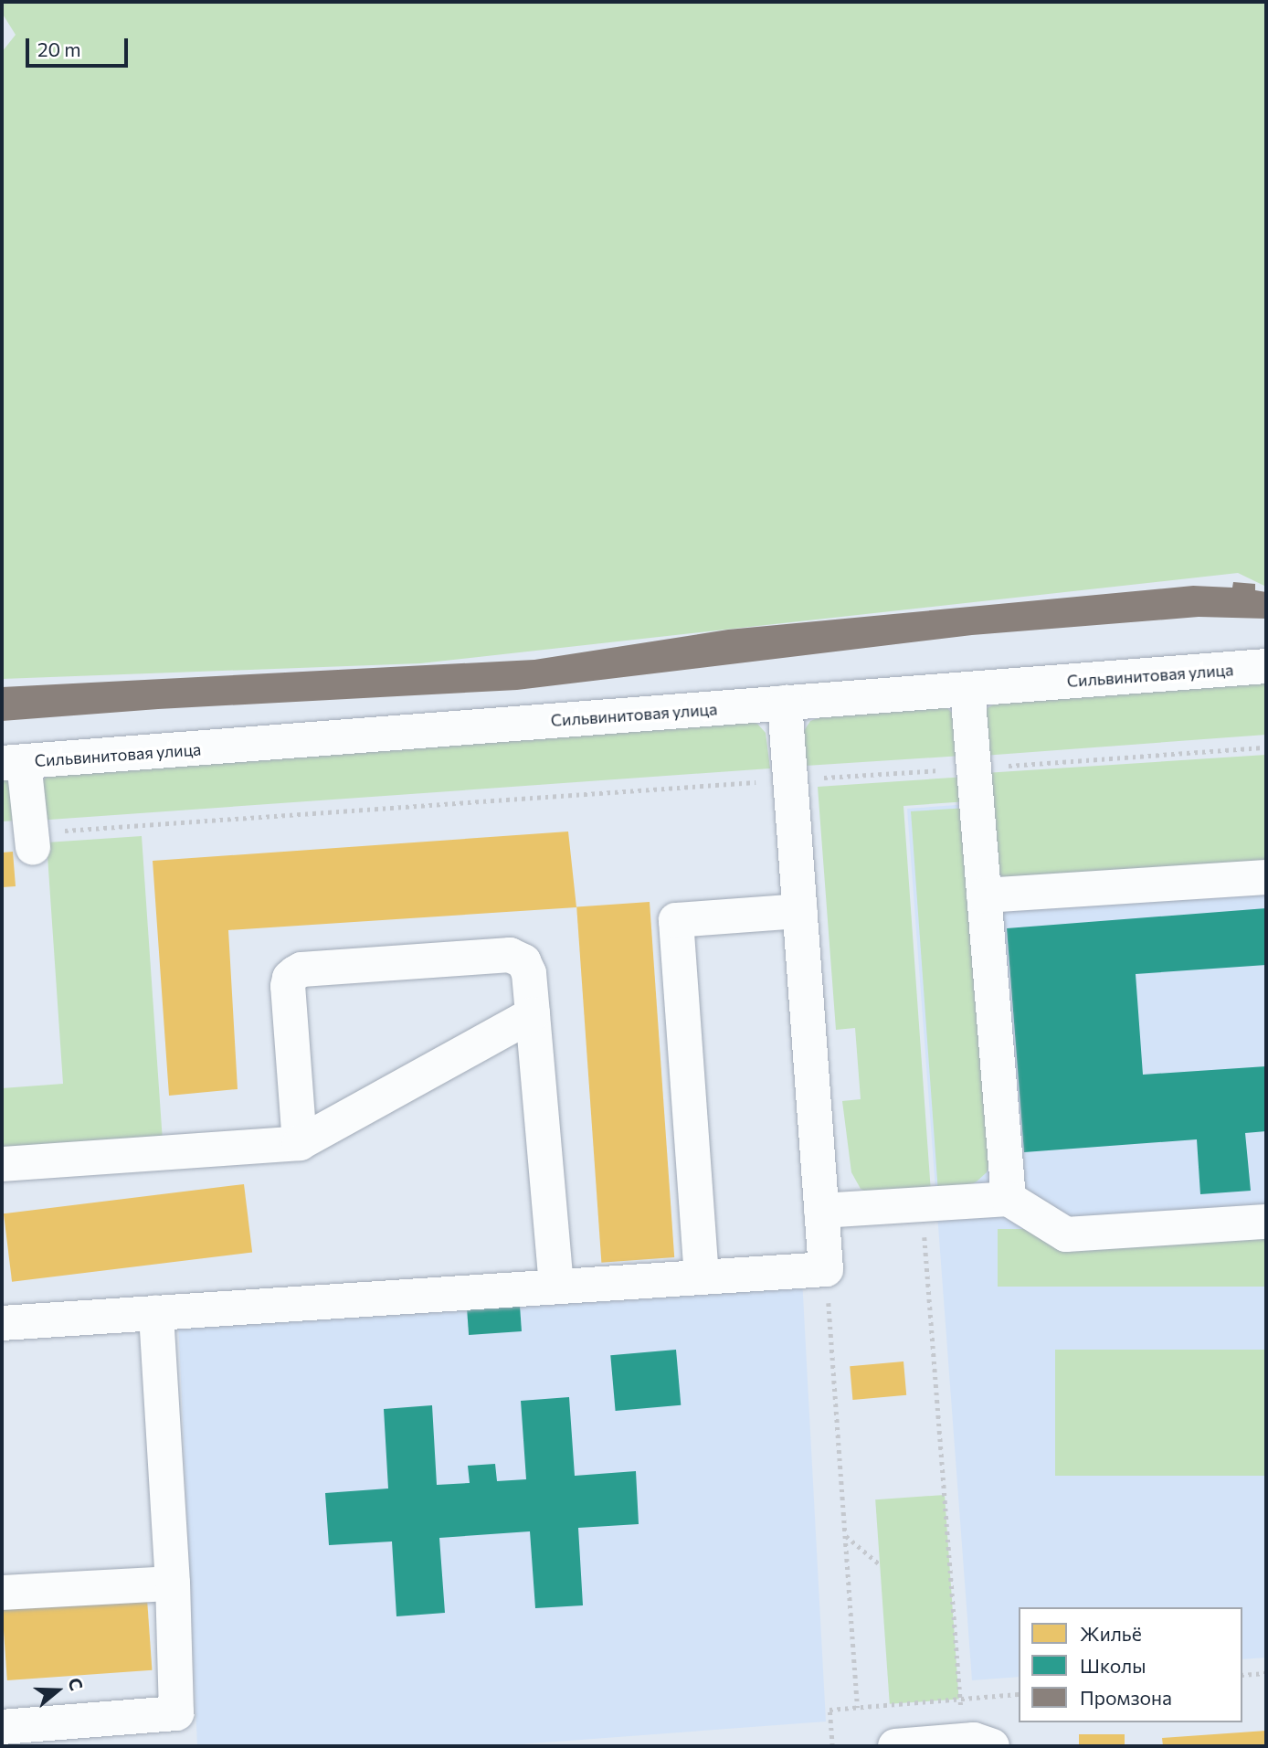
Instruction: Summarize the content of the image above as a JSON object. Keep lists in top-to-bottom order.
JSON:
{
  "streets": {
    "street": ["Сильвинитовая улица"]
  },
  "legend": ["Жильё", "Школы", "Промзона"],
  "scale_bar": "20 m",
  "north": "right"
}
